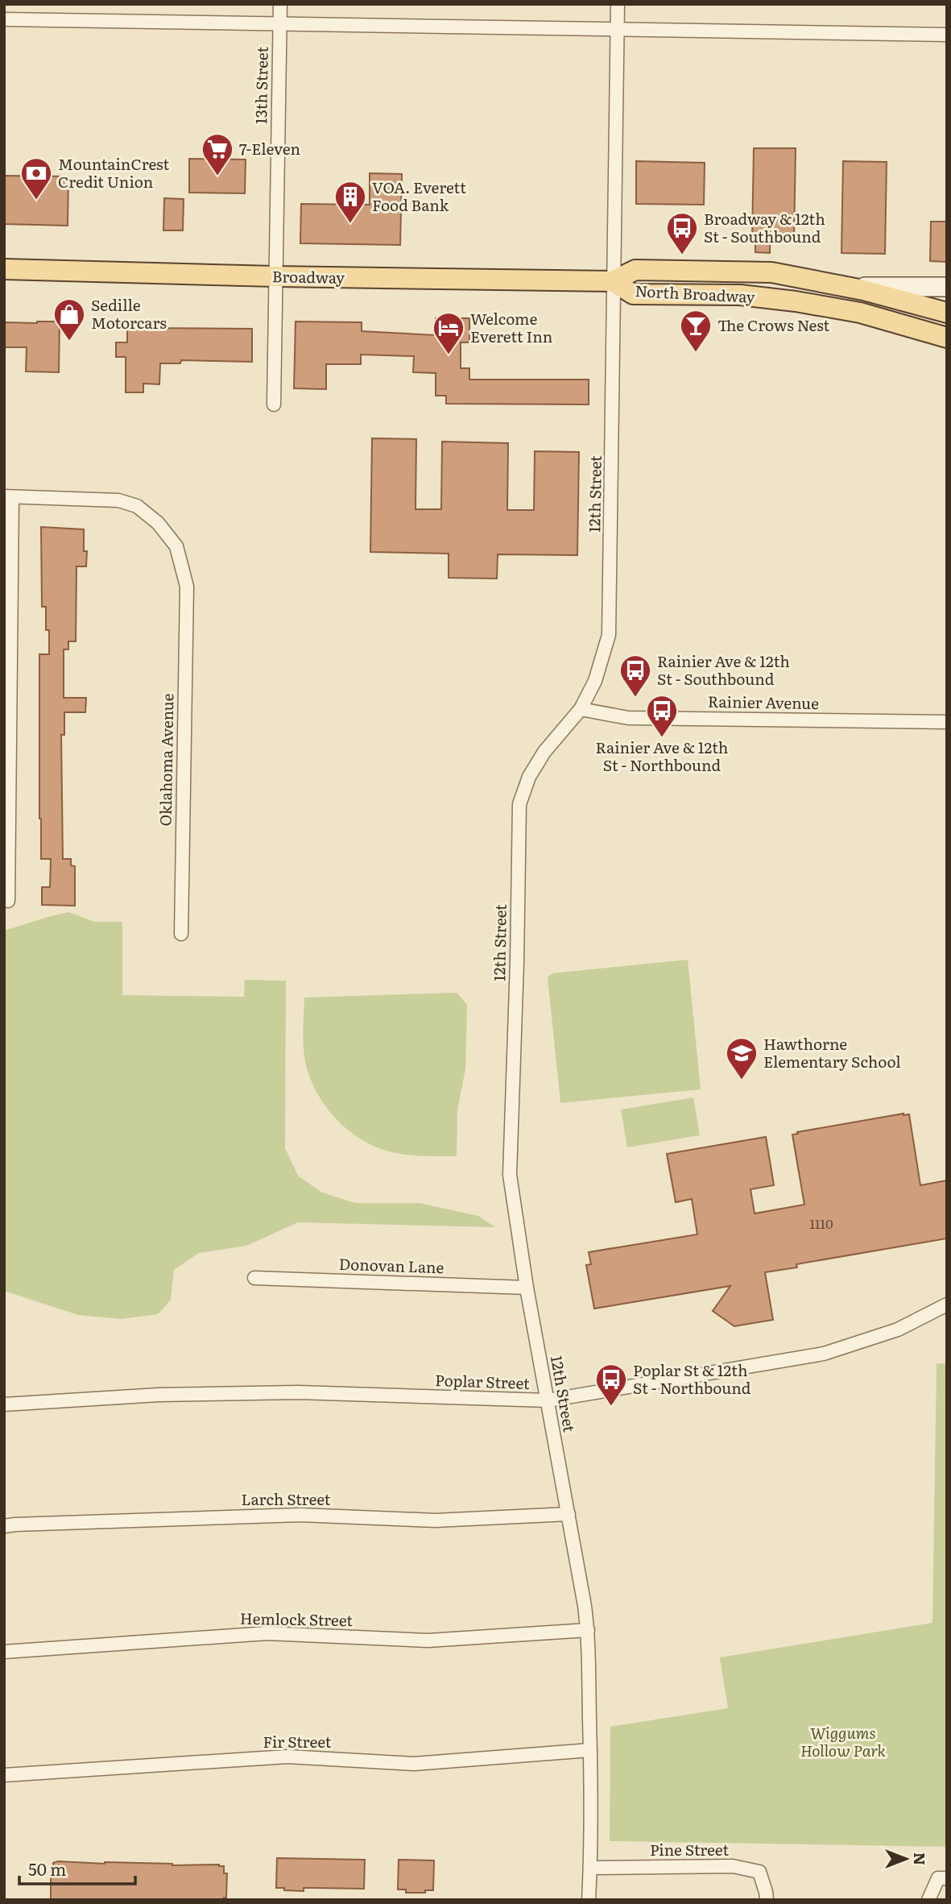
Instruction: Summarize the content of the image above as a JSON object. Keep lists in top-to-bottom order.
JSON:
{
  "streets": {
    "main road": ["Broadway", "North Broadway"],
    "street": [
      "13th Street",
      "12th Street",
      "Rainier Avenue",
      "Oklahoma Avenue",
      "Donovan Lane",
      "Poplar Street",
      "Larch Street",
      "Hemlock Street",
      "Fir Street",
      "Pine Street"
    ]
  },
  "crossings": [
    ["13th Street", "Broadway"],
    ["Broadway", "North Broadway"],
    ["Broadway", "12th Street"],
    ["North Broadway", "12th Street"],
    ["12th Street", "Rainier Avenue"],
    ["12th Street", "Donovan Lane"],
    ["12th Street", "Poplar Street"],
    ["12th Street", "Larch Street"],
    ["12th Street", "Hemlock Street"],
    ["12th Street", "Fir Street"],
    ["12th Street", "Pine Street"]
  ],
  "parks": ["Wiggums Hollow Park"],
  "places": {
    "supermarket": ["7-Eleven"],
    "bank": ["MountainCrest Credit Union"],
    "building": ["VOA. Everett Food Bank"],
    "bus stop": [
      "Broadway & 12th St - Southbound",
      "Rainier Ave & 12th St - Southbound",
      "Rainier Ave & 12th St - Northbound",
      "Poplar St & 12th St - Northbound"
    ],
    "shop": ["Sedille Motorcars"],
    "bar": ["The Crows Nest"],
    "hotel": ["Welcome Everett Inn"],
    "school or university": ["Hawthorne Elementary School"]
  },
  "house_numbers": ["1110"],
  "scale_bar": "50 m",
  "north": "right"
}
